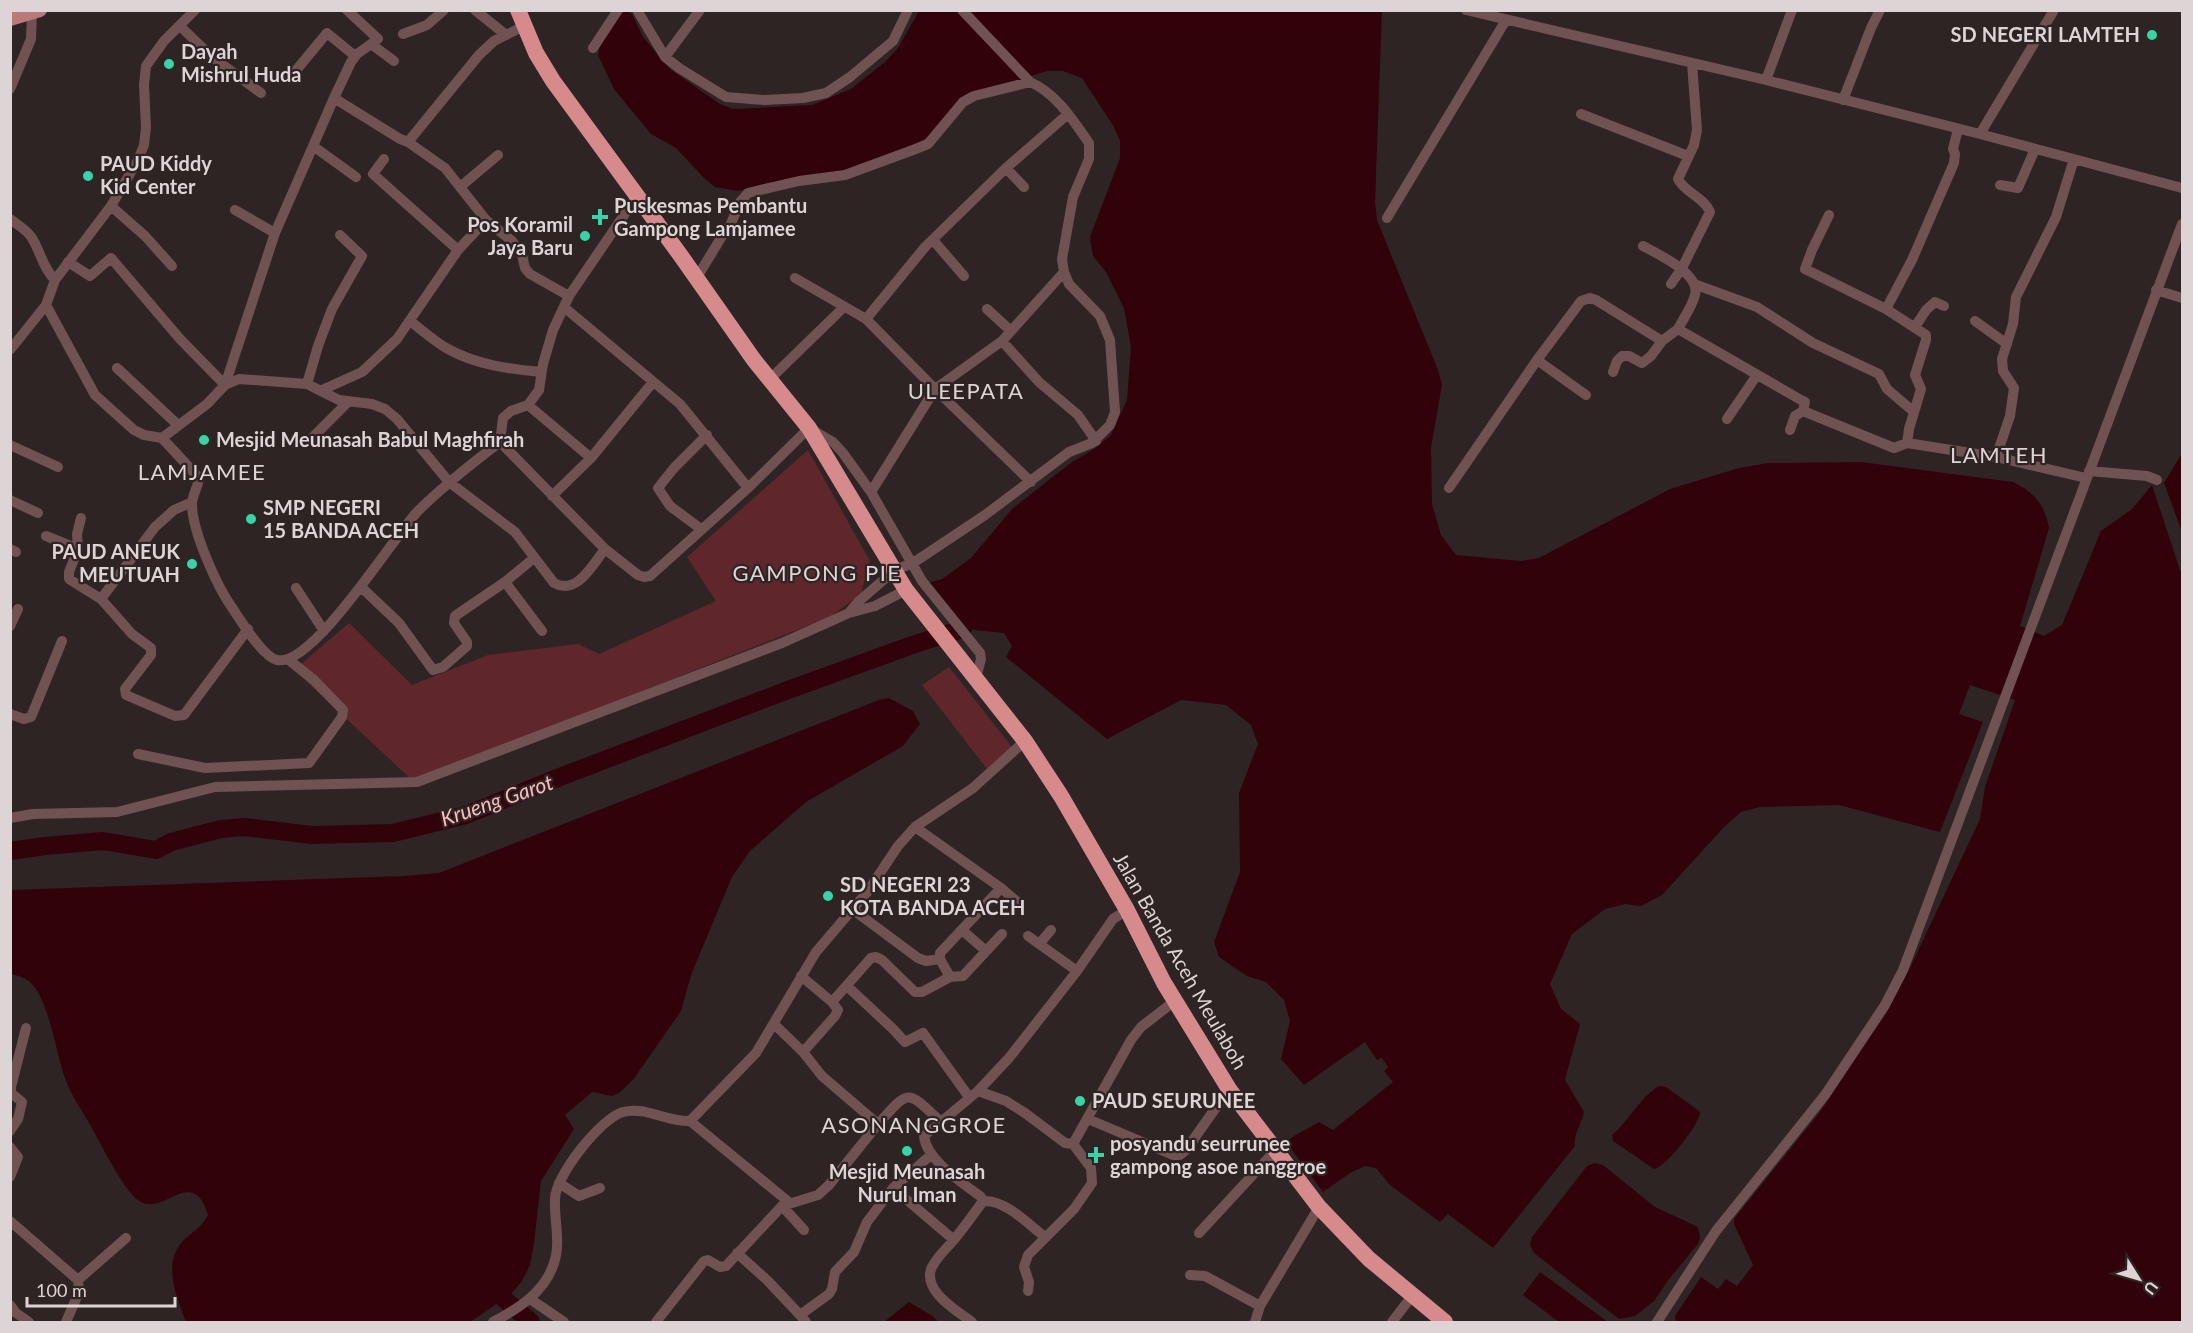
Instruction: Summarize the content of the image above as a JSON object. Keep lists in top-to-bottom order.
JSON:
{
  "streets": {
    "highway": ["Jalan Banda Aceh Meulaboh"]
  },
  "districts": [
    "ULEEPATA",
    "LAMTEH",
    "LAMJAMEE",
    "GAMPONG PIE",
    "ASONANGGROE"
  ],
  "water": ["Krueng Garot"],
  "places": {
    "other": [
      "SD NEGERI LAMTEH",
      "Dayah Mishrul Huda",
      "PAUD Kiddy Kid Center",
      "Pos Koramil Jaya Baru",
      "Mesjid Meunasah Babul Maghfirah",
      "SMP NEGERI 15 BANDA ACEH",
      "PAUD ANEUK MEUTUAH",
      "SD NEGERI 23 KOTA BANDA ACEH",
      "PAUD SEURUNEE",
      "Mesjid Meunasah Nurul Iman"
    ],
    "health": ["Puskesmas Pembantu Gampong Lamjamee", "posyandu seurrunee gampong asoe nanggroe"]
  },
  "scale_bar": "100 m",
  "north": "bottom right"
}
